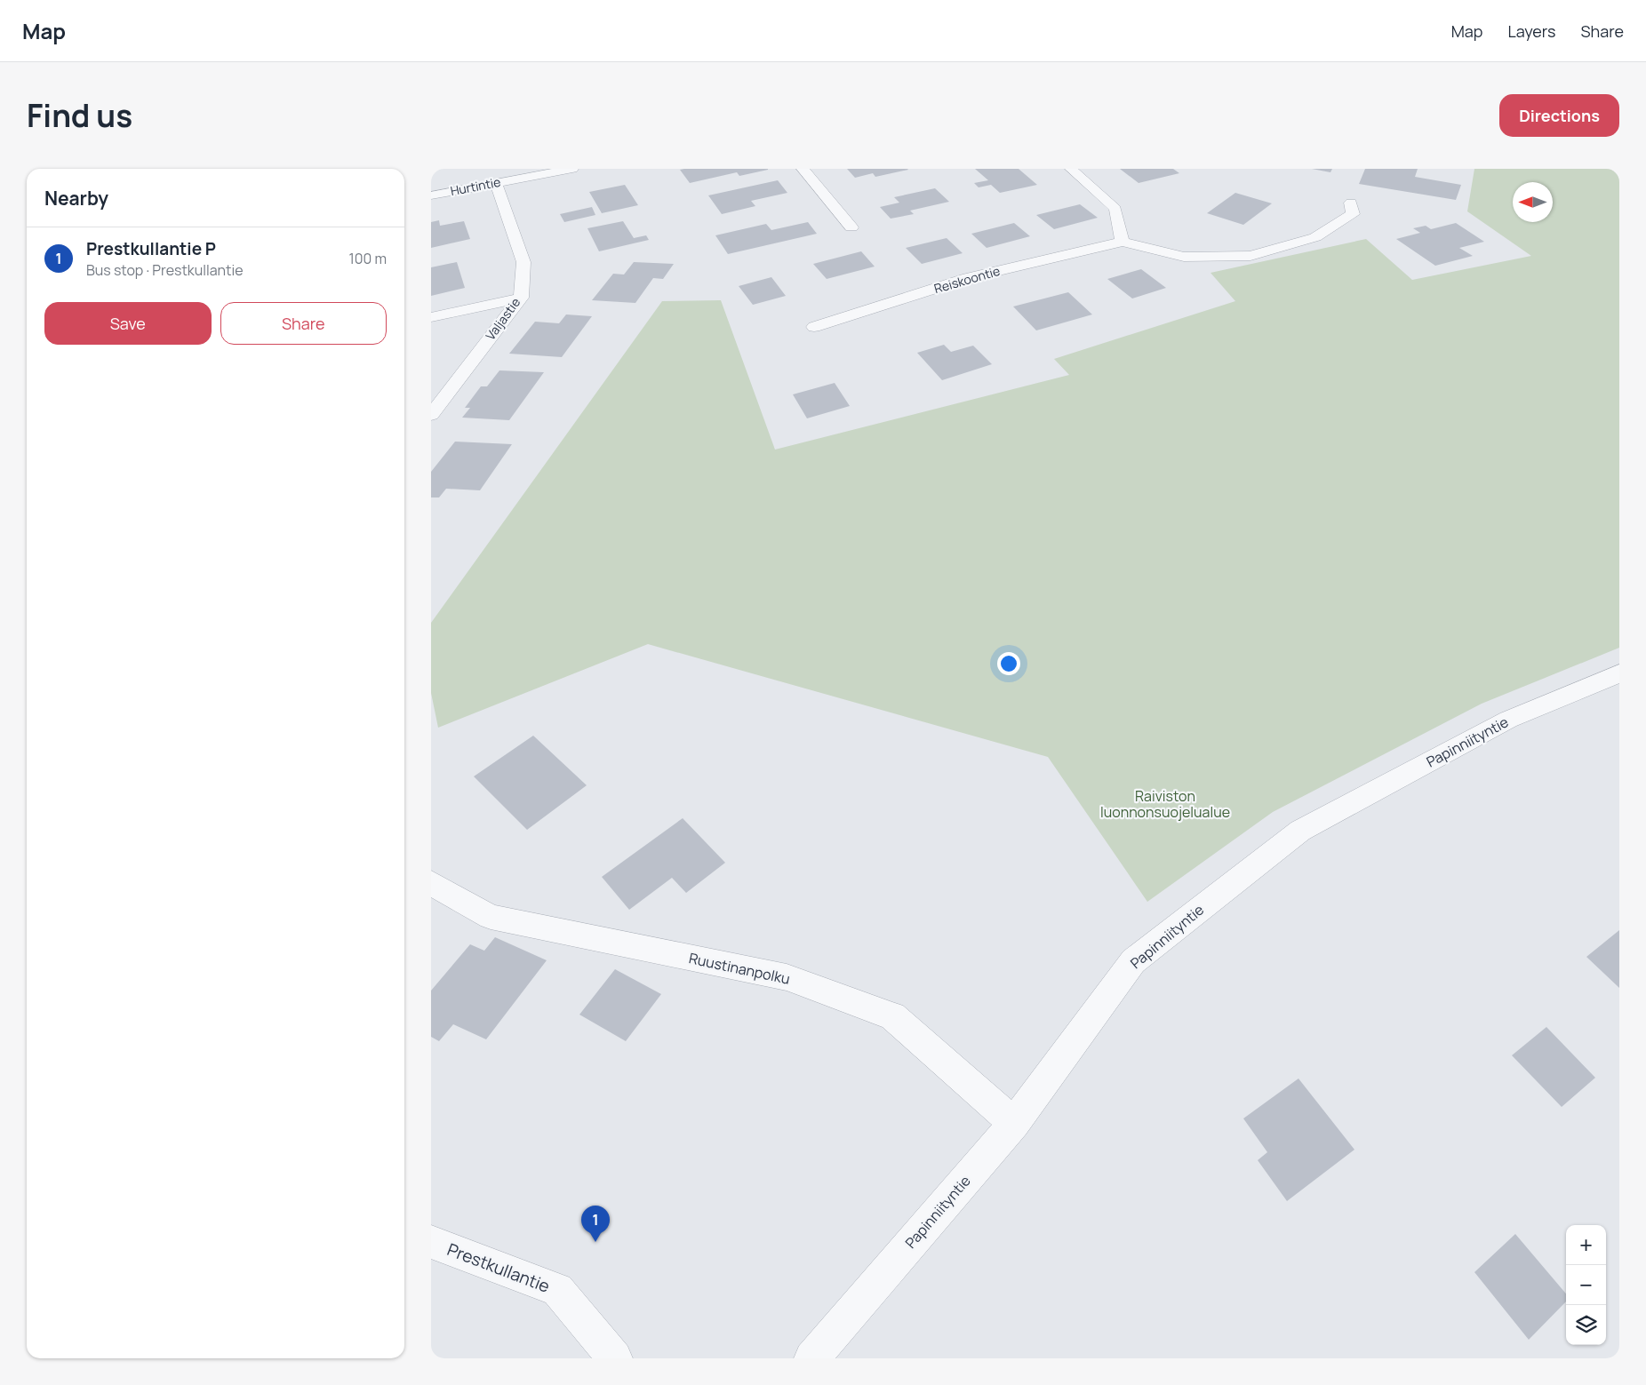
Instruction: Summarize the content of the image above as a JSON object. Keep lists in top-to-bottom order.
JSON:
{
  "streets": {
    "street": [
      "Hurtintie",
      "Reiskoontie",
      "Valjastie",
      "Papinniityntie",
      "Ruustinanpolku",
      "Prestkullantie"
    ]
  },
  "crossings": [
    ["Hurtintie", "Valjastie"],
    ["Papinniityntie", "Ruustinanpolku"]
  ],
  "parks": ["Raiviston luonnonsuojelualue"],
  "north": "left",
  "page": {
    "header": "Map",
    "nav": ["Map", "Layers", "Share"],
    "title": "Find us",
    "buttons": [
      "Directions",
      ["Save", "Share"]
    ],
    "heading": "Nearby",
    "list": [
      {
        "mark": "1",
        "name": "Prestkullantie P",
        "note": "Bus stop · Prestkullantie",
        "value": "100 m"
      }
    ],
    "pins": "1",
    "map_buttons": ["+", "−"]
  }
}
